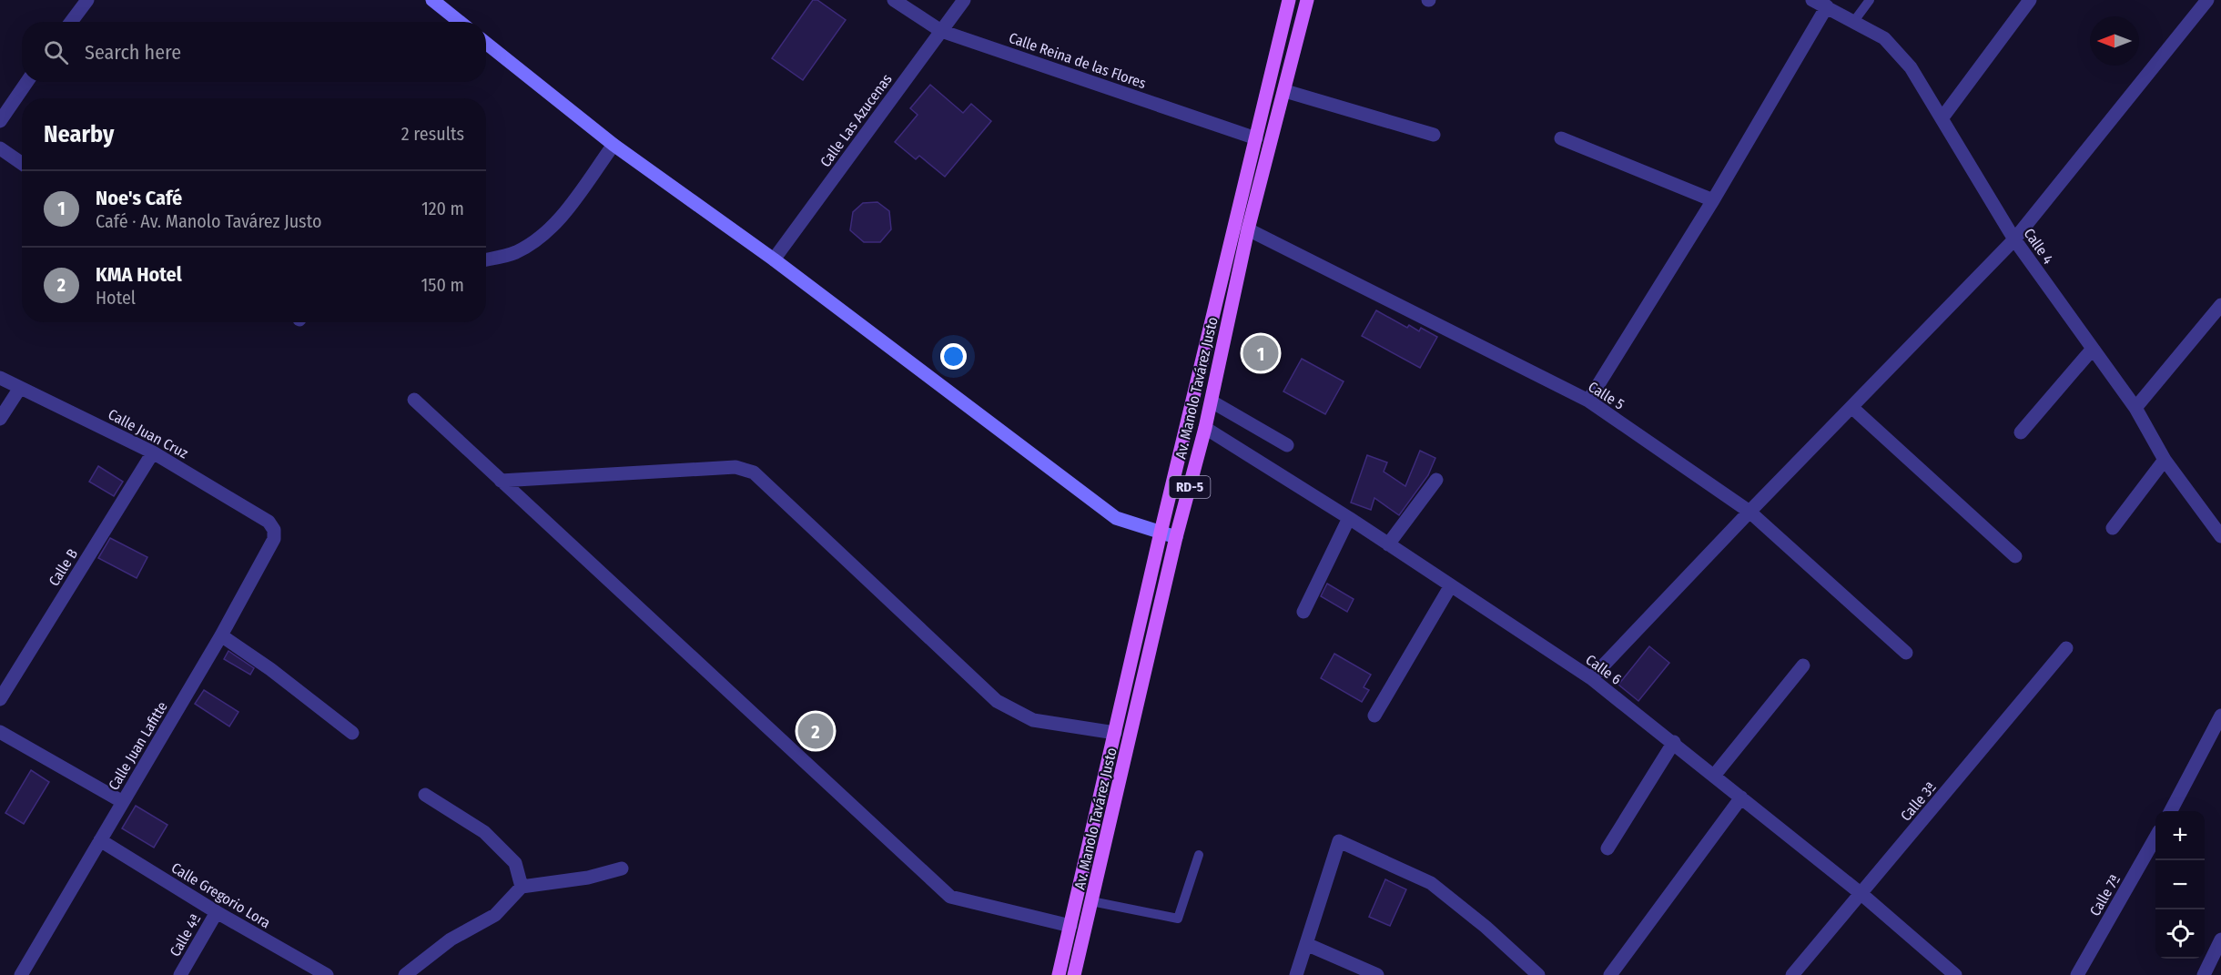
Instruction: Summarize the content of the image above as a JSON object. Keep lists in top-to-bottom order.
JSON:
{
  "streets": {
    "main road": ["Av. Manolo Tavárez Justo", "RD-5"],
    "street": [
      "Calle Reina de las Flores",
      "Calle Las Azucenas",
      "Calle 4",
      "Calle 5",
      "Calle Juan Cruz",
      "Calle B",
      "Calle 6",
      "Calle Juan Lafitte",
      "Calle 3ª",
      "Calle Gregorio Lora",
      "Calle 7ª",
      "Calle 4ª"
    ]
  },
  "crossings": [
    ["Calle Reina de las Flores", "Calle Las Azucenas"],
    ["Calle Reina de las Flores", "Av. Manolo Tavárez Justo"],
    ["Av. Manolo Tavárez Justo", "Calle 5"],
    ["Av. Manolo Tavárez Justo", "Calle 6"],
    ["Calle Juan Cruz", "Calle B"],
    ["Calle Juan Cruz", "Calle Juan Lafitte"],
    ["Calle 6", "Calle 3ª"],
    ["Calle Juan Lafitte", "Calle Gregorio Lora"],
    ["Calle Gregorio Lora", "Calle 4ª"]
  ],
  "north": "left",
  "page": {
    "search": "Search here",
    "heading": ["Nearby", "2 results"],
    "list": [
      {
        "mark": "1",
        "name": "Noe's Café",
        "note": "Café · Av. Manolo Tavárez Justo",
        "value": "120 m"
      },
      {
        "mark": "2",
        "name": "KMA Hotel",
        "note": "Hotel",
        "value": "150 m"
      }
    ],
    "pins": ["1", "2"],
    "map_buttons": ["+", "−"]
  }
}
